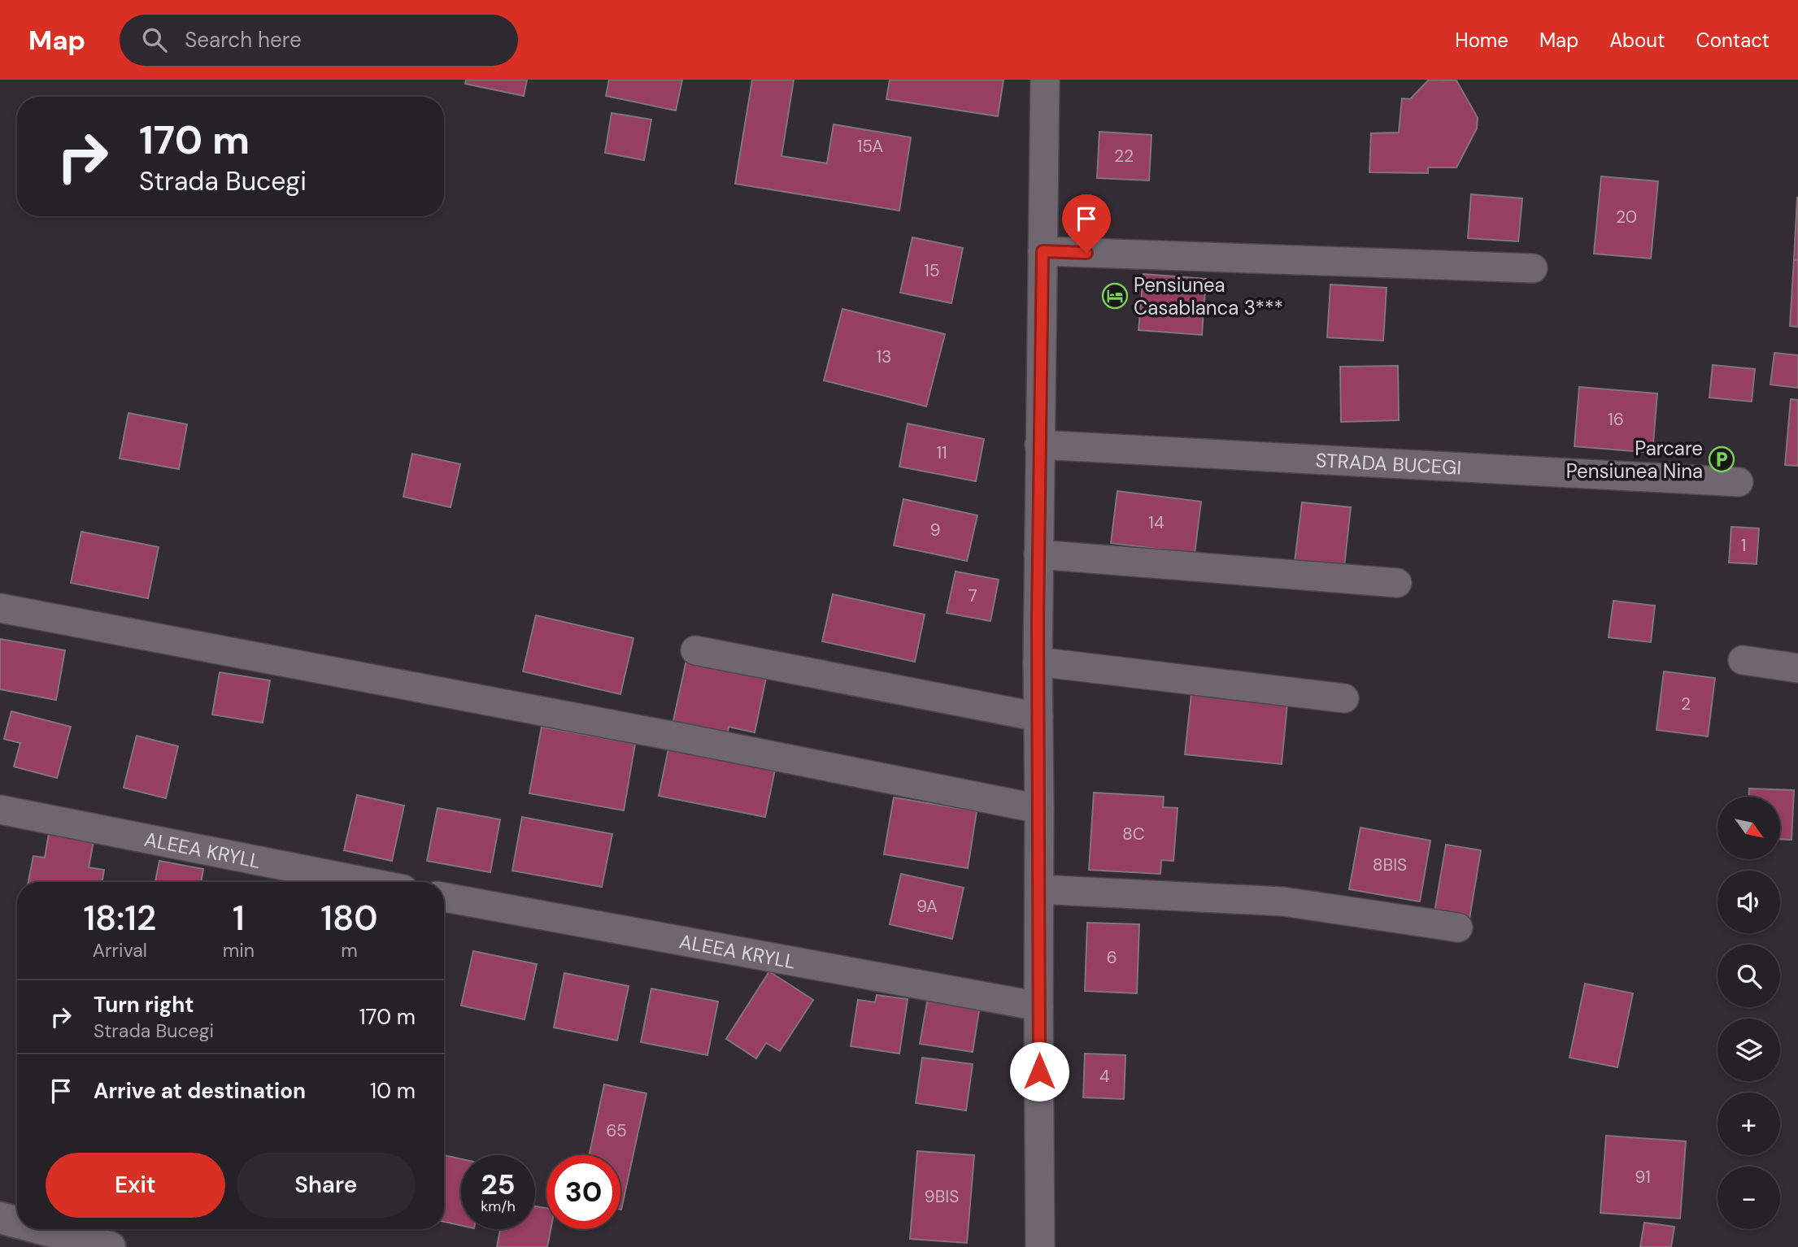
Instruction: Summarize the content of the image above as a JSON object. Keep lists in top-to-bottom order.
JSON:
{
  "streets": {
    "street": ["STRADA BUCEGI", "ALEEA KRYLL"]
  },
  "places": {
    "hotel": ["Pensiunea Casablanca 3***"],
    "parking": ["Parcare Pensiunea Nina"]
  },
  "house_numbers": [
    "15A",
    "22",
    "20",
    "15",
    "13",
    "16",
    "11",
    "14",
    "9",
    "1",
    "7",
    "2",
    "8C",
    "8BIS",
    "9A",
    "6",
    "4",
    "65",
    "91",
    "9BIS"
  ],
  "north": "bottom right",
  "page": {
    "header": "Map",
    "search": "Search here",
    "nav": [
      "Home",
      "Map",
      "About",
      "Contact"
    ],
    "turn": ["170 m", "Strada Bucegi"],
    "map_buttons": ["+", "−"],
    "eta": [
      "18:12",
      "Arrival",
      "1",
      "min",
      "180",
      "m"
    ],
    "list": [
      {
        "name": "Turn right",
        "note": "Strada Bucegi",
        "value": "170 m"
      },
      {
        "name": "Arrive at destination",
        "value": "10 m"
      }
    ],
    "buttons": ["Exit", "Share"],
    "speed": "25 km/h",
    "limit": "30"
  }
}
